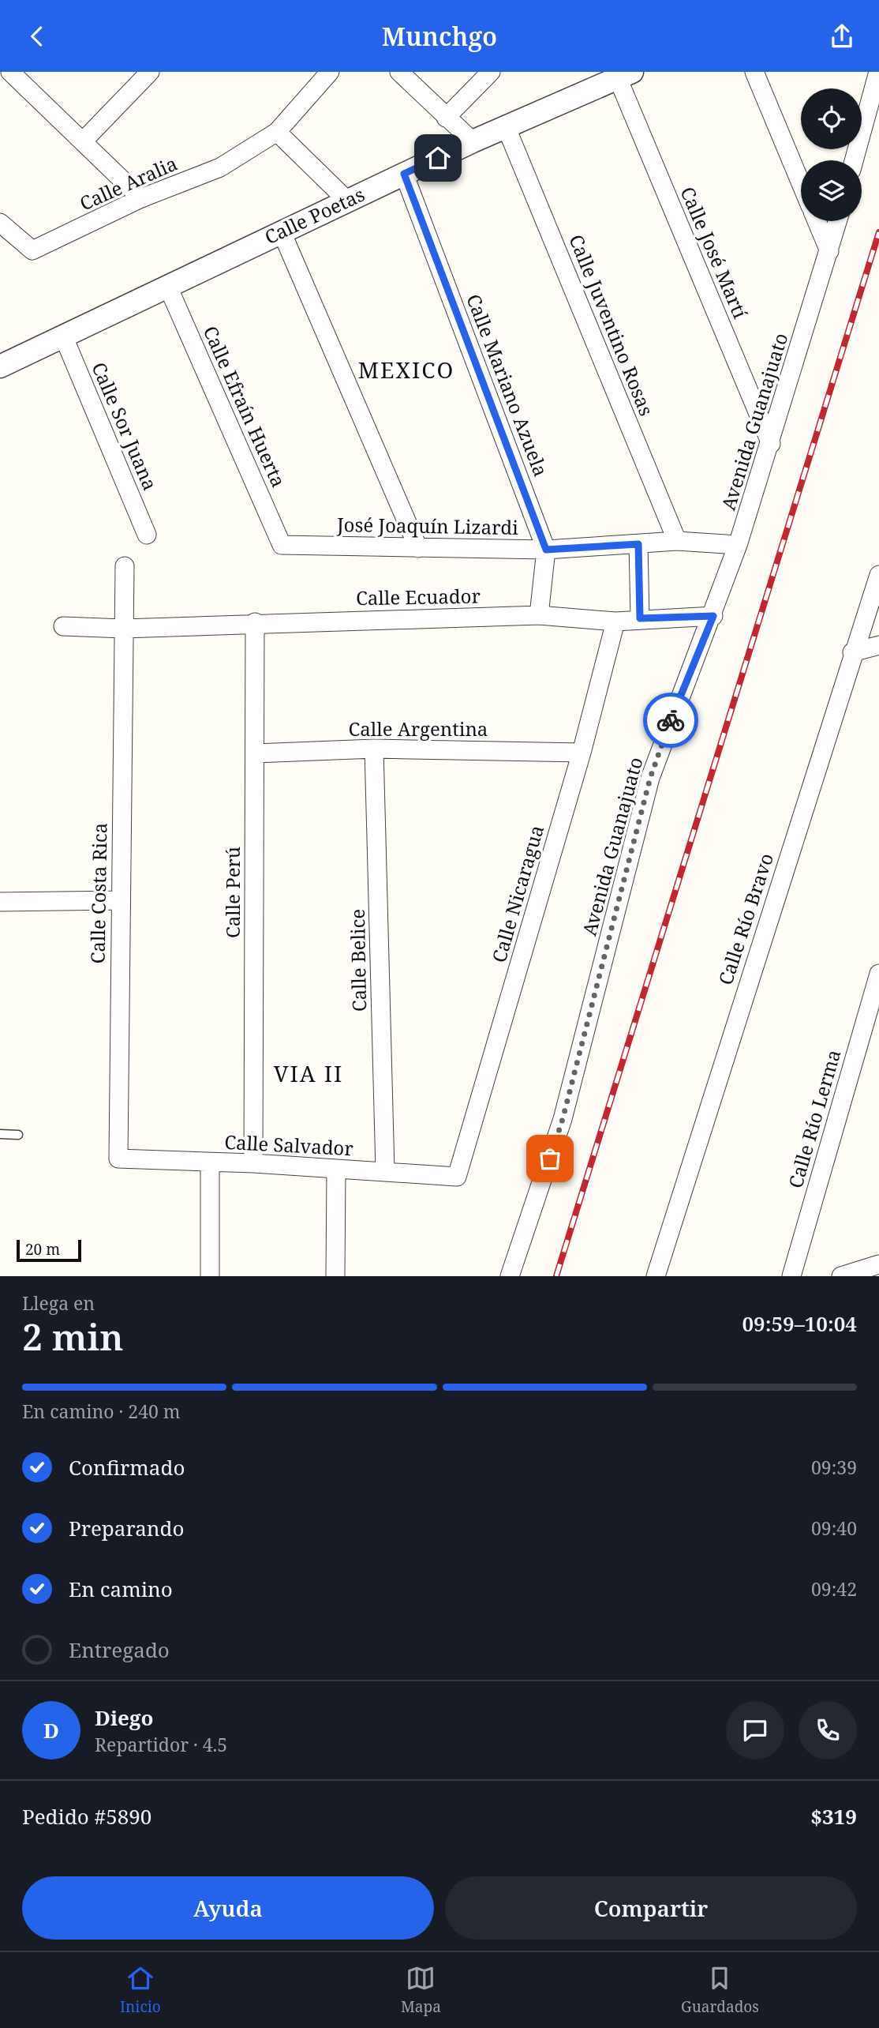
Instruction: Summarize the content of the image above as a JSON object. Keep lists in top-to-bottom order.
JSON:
{
  "streets": {
    "street": [
      "Calle Aralia",
      "Calle Poetas",
      "Calle José Martí",
      "Calle Juventino Rosas",
      "Calle Mariano Azuela",
      "Calle Efraín Huerta",
      "Avenida Guanajuato",
      "Calle Sor Juana",
      "José Joaquín Lizardi",
      "Calle Ecuador",
      "Calle Argentina",
      "Calle Perú",
      "Calle Costa Rica",
      "Calle Nicaragua",
      "Calle Río Bravo",
      "Calle Belice",
      "Calle Río Lerma",
      "Calle Salvador"
    ]
  },
  "crossings": [
    ["Calle Poetas", "Calle José Martí"],
    ["Calle Poetas", "Calle Juventino Rosas"],
    ["Calle Poetas", "Calle Mariano Azuela"],
    ["Calle Poetas", "Calle Efraín Huerta"],
    ["Calle Poetas", "Calle Sor Juana"],
    ["Calle José Martí", "Avenida Guanajuato"],
    ["Calle Juventino Rosas", "José Joaquín Lizardi"],
    ["Calle Mariano Azuela", "José Joaquín Lizardi"],
    ["Calle Mariano Azuela", "Calle Ecuador"],
    ["Calle Efraín Huerta", "José Joaquín Lizardi"],
    ["Avenida Guanajuato", "José Joaquín Lizardi"],
    ["Avenida Guanajuato", "Calle Ecuador"],
    ["Calle Ecuador", "Calle Perú"],
    ["Calle Ecuador", "Calle Costa Rica"],
    ["Calle Ecuador", "Calle Nicaragua"],
    ["Calle Argentina", "Calle Perú"],
    ["Calle Argentina", "Calle Nicaragua"],
    ["Calle Argentina", "Calle Belice"],
    ["Calle Perú", "Calle Salvador"],
    ["Calle Costa Rica", "Calle Salvador"],
    ["Calle Nicaragua", "Calle Salvador"],
    ["Calle Belice", "Calle Salvador"]
  ],
  "districts": ["MEXICO", "VIA II"],
  "scale_bar": "20 m",
  "page": {
    "header": "Munchgo",
    "scale": "20 m",
    "heading": ["2 min", "Llega en", "09:59–10:04"],
    "panel": [
      "Diego",
      "Repartidor · 4.5",
      "Pedido #5890",
      "$319"
    ],
    "bar": "En camino · 240 m",
    "list": [
      ["Confirmado", "09:39"],
      ["Preparando", "09:40"],
      ["En camino", "09:42"],
      "Entregado"
    ],
    "round": "D",
    "buttons": ["Ayuda", "Compartir"],
    "tabs": ["Inicio", "Mapa", "Guardados"]
  }
}
